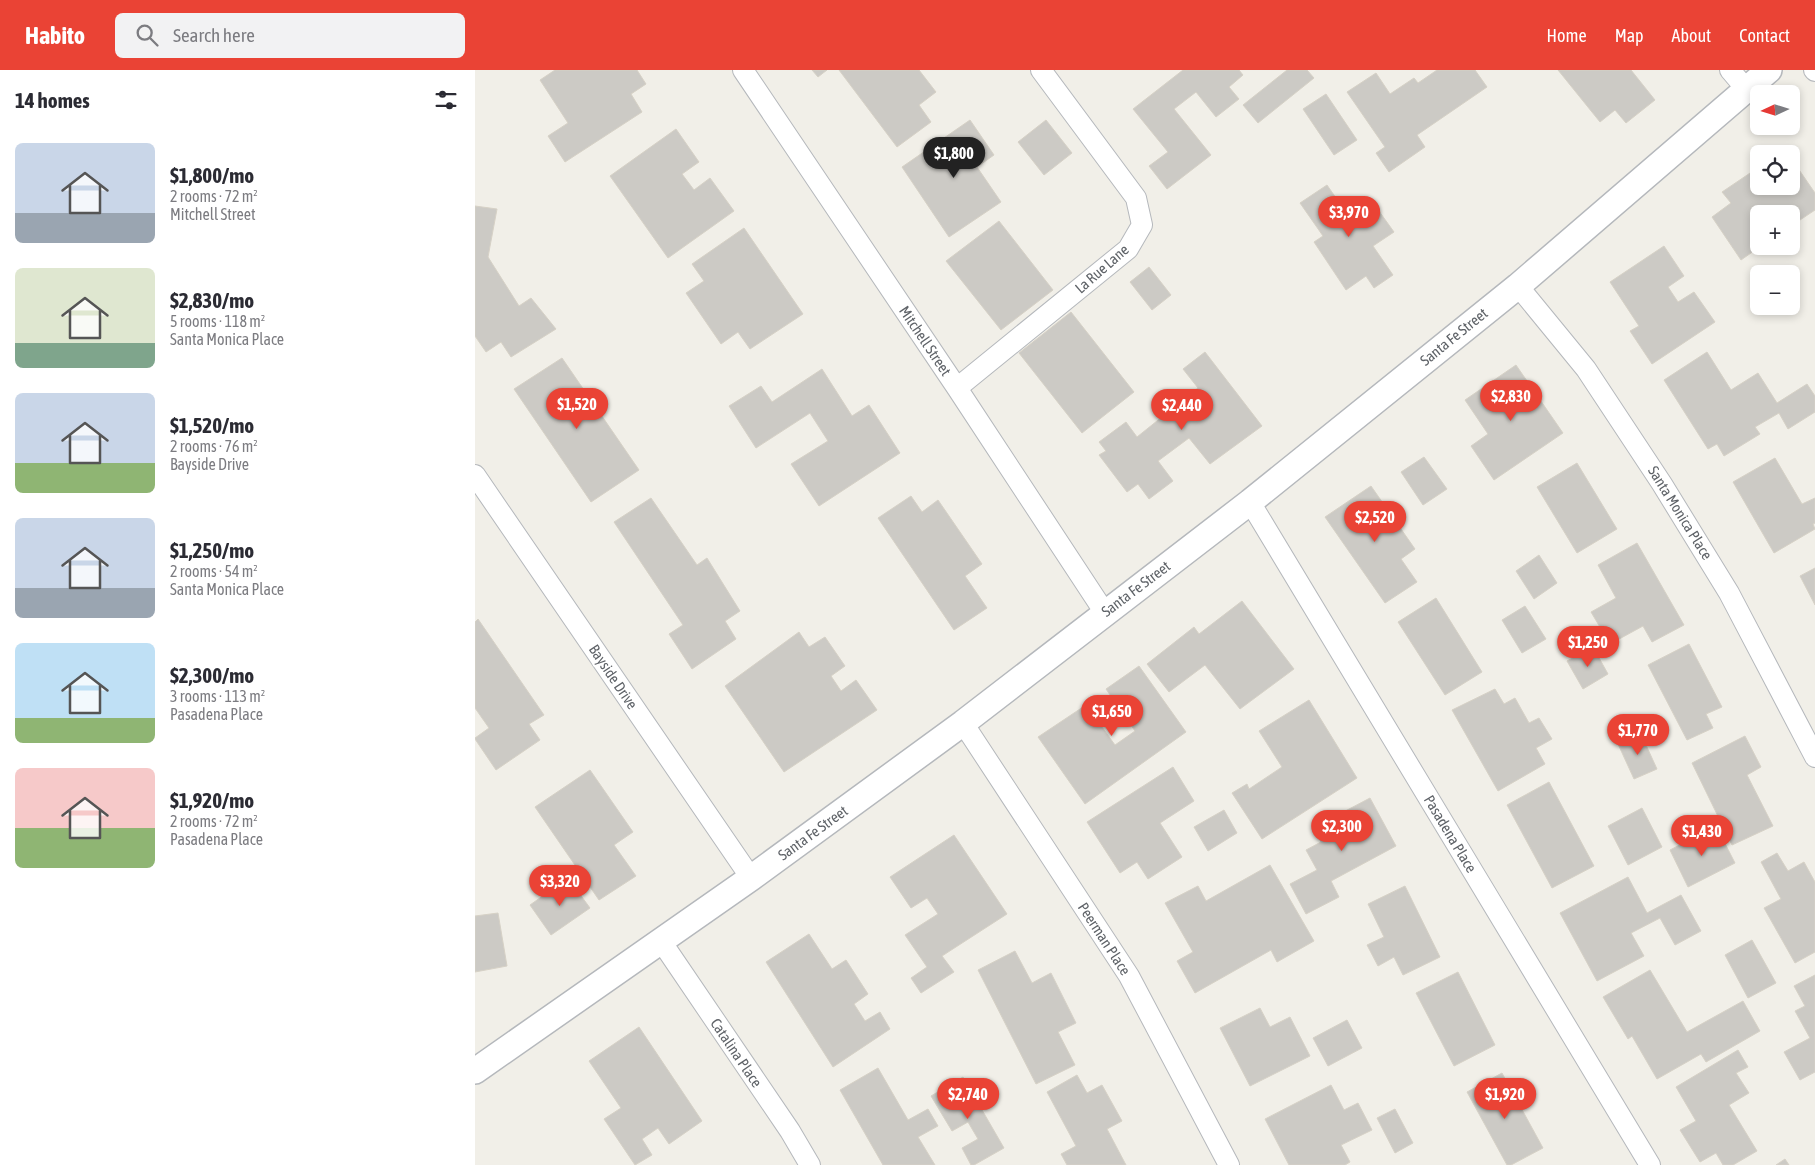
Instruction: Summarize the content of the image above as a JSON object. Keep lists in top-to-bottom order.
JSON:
{
  "streets": {
    "street": [
      "La Rue Lane",
      "Santa Fe Street",
      "Mitchell Street",
      "Santa Monica Place",
      "Bayside Drive",
      "Pasadena Place",
      "Peerman Place",
      "Catalina Place"
    ]
  },
  "crossings": [
    ["La Rue Lane", "Mitchell Street"],
    ["Santa Fe Street", "Mitchell Street"],
    ["Santa Fe Street", "Santa Monica Place"],
    ["Santa Fe Street", "Bayside Drive"],
    ["Santa Fe Street", "Pasadena Place"],
    ["Santa Fe Street", "Peerman Place"],
    ["Santa Fe Street", "Catalina Place"]
  ],
  "north": "left",
  "page": {
    "header": "Habito",
    "search": "Search here",
    "nav": [
      "Home",
      "Map",
      "About",
      "Contact"
    ],
    "heading": "14 homes",
    "map_buttons": ["+", "−"],
    "list": [
      {
        "name": "$1,800/mo",
        "note": "2 rooms · 72 m² · Mitchell Street"
      },
      {
        "name": "$2,830/mo",
        "note": "5 rooms · 118 m² · Santa Monica Place"
      },
      {
        "name": "$1,520/mo",
        "note": "2 rooms · 76 m² · Bayside Drive"
      },
      {
        "name": "$1,250/mo",
        "note": "2 rooms · 54 m² · Santa Monica Place"
      },
      {
        "name": "$2,300/mo",
        "note": "3 rooms · 113 m² · Pasadena Place"
      },
      {
        "name": "$1,920/mo",
        "note": "2 rooms · 72 m² · Pasadena Place"
      }
    ],
    "price": [
      "$1,800",
      "$3,970",
      "$2,830",
      "$1,520",
      "$2,440",
      "$2,520",
      "$1,250",
      "$1,650",
      "$1,770",
      "$2,300",
      "$1,430",
      "$3,320",
      "$2,740",
      "$1,920"
    ]
  }
}
